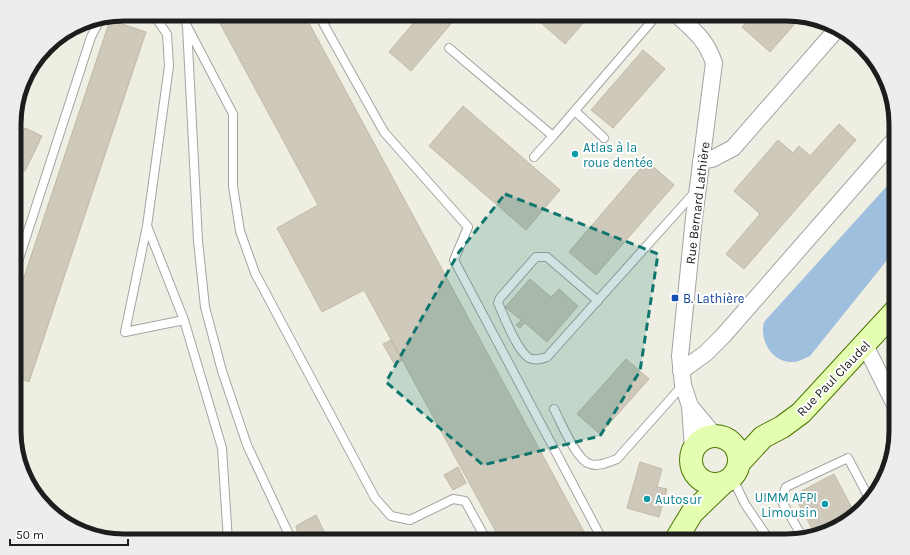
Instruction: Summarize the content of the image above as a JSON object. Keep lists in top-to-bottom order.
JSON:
{
  "streets": {
    "street": ["Rue Bernard Lathière", "Rue Paul Claudel"]
  },
  "crossings": [
    ["Rue Bernard Lathière", "Rue Paul Claudel"]
  ],
  "places": {
    "other": ["Atlas à la roue dentée", "Autosur", "UIMM AFPI Limousin"],
    "transit": ["B. Lathière"]
  },
  "scale_bar": "50 m"
}
